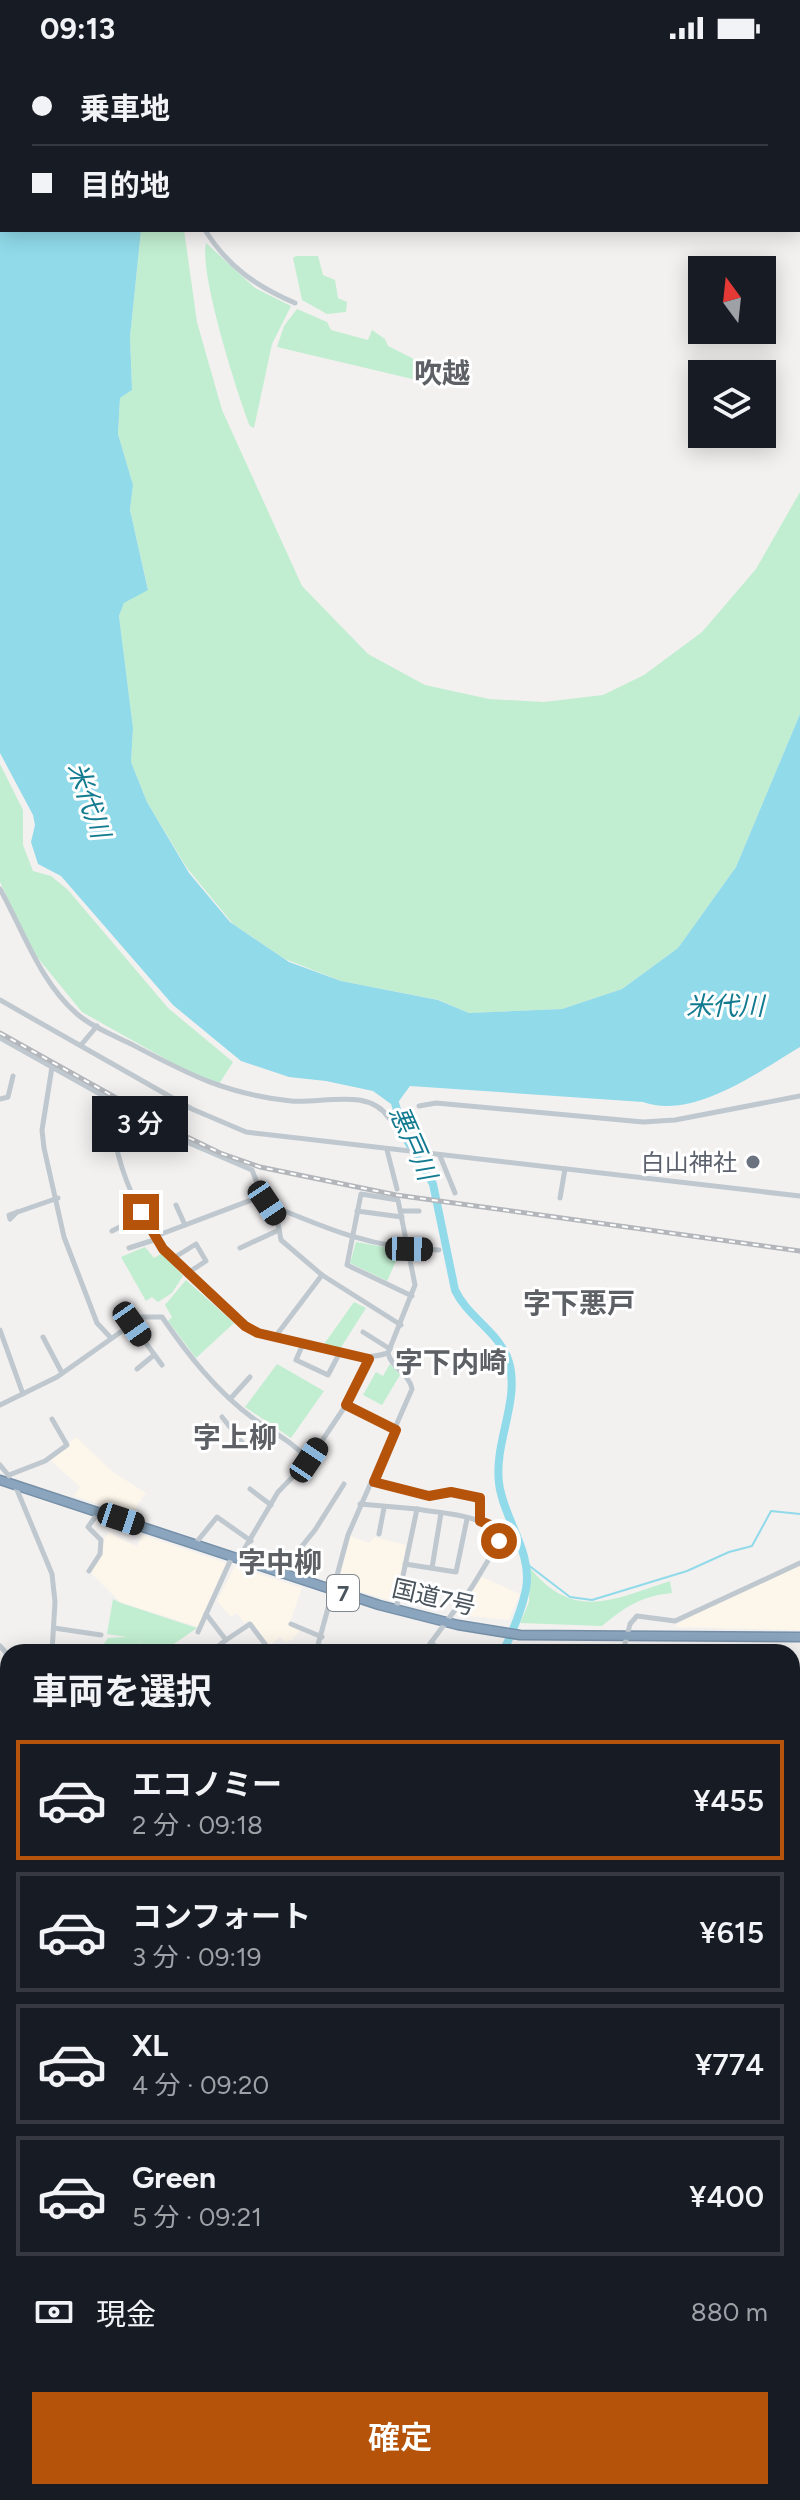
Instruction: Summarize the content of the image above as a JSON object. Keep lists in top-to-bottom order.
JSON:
{
  "streets": {
    "highway": ["7", "国道7号"]
  },
  "crossings": [
    ["7", "国道7号"]
  ],
  "districts": [
    "吹越",
    "字下悪戸",
    "字下内崎",
    "字上柳",
    "字中柳"
  ],
  "water": ["米代川", "悪戸川"],
  "places": ["白山神社"],
  "north": "top",
  "page": {
    "status": "09:13",
    "banner": ["乗車地", "目的地"],
    "bubble": "3 分",
    "heading": "車両を選択",
    "list": [
      {
        "name": "エコノミー",
        "note": "2 分 · 09:18",
        "value": "¥455"
      },
      {
        "name": "コンフォート",
        "note": "3 分 · 09:19",
        "value": "¥615"
      },
      {
        "name": "XL",
        "note": "4 分 · 09:20",
        "value": "¥774"
      },
      {
        "name": "Green",
        "note": "5 分 · 09:21",
        "value": "¥400"
      }
    ],
    "pay": ["現金", "880 m"],
    "buttons": "確定"
  }
}
